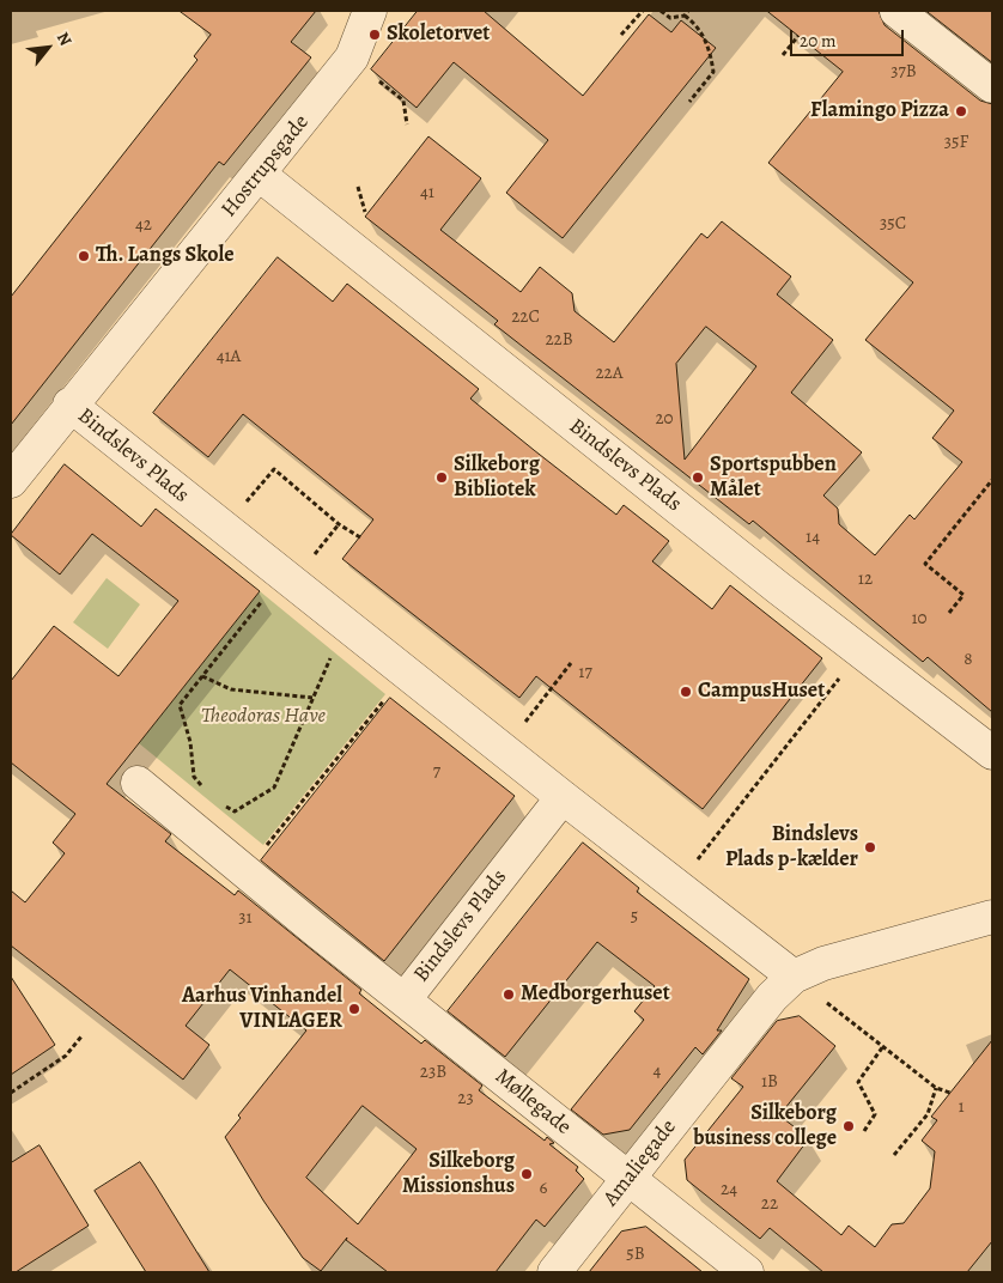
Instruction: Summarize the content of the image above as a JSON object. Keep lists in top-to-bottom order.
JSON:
{
  "streets": {
    "street": [
      "Hostrupsgade",
      "Bindslevs Plads",
      "Møllegade",
      "Amaliegade"
    ]
  },
  "crossings": [
    ["Hostrupsgade", "Bindslevs Plads"],
    ["Bindslevs Plads", "Møllegade"],
    ["Bindslevs Plads", "Amaliegade"],
    ["Møllegade", "Amaliegade"]
  ],
  "parks": ["Theodoras Have"],
  "places": [
    "Skoletorvet",
    "Flamingo Pizza",
    "Th. Langs Skole",
    "Silkeborg Bibliotek",
    "Sportspubben Målet",
    "CampusHuset",
    "Bindslevs Plads p-kælder",
    "Medborgerhuset",
    "Aarhus Vinhandel VINLAGER",
    "Silkeborg business college",
    "Silkeborg Missionshus"
  ],
  "house_numbers": [
    "37B",
    "35F",
    "41",
    "35C",
    "42",
    "22C",
    "22B",
    "41A",
    "22A",
    "20",
    "14",
    "12",
    "10",
    "8",
    "17",
    "7",
    "5",
    "31",
    "4",
    "23B",
    "1B",
    "23",
    "1",
    "6",
    "24",
    "22",
    "5B"
  ],
  "scale_bar": "20 m",
  "north": "top right"
}
